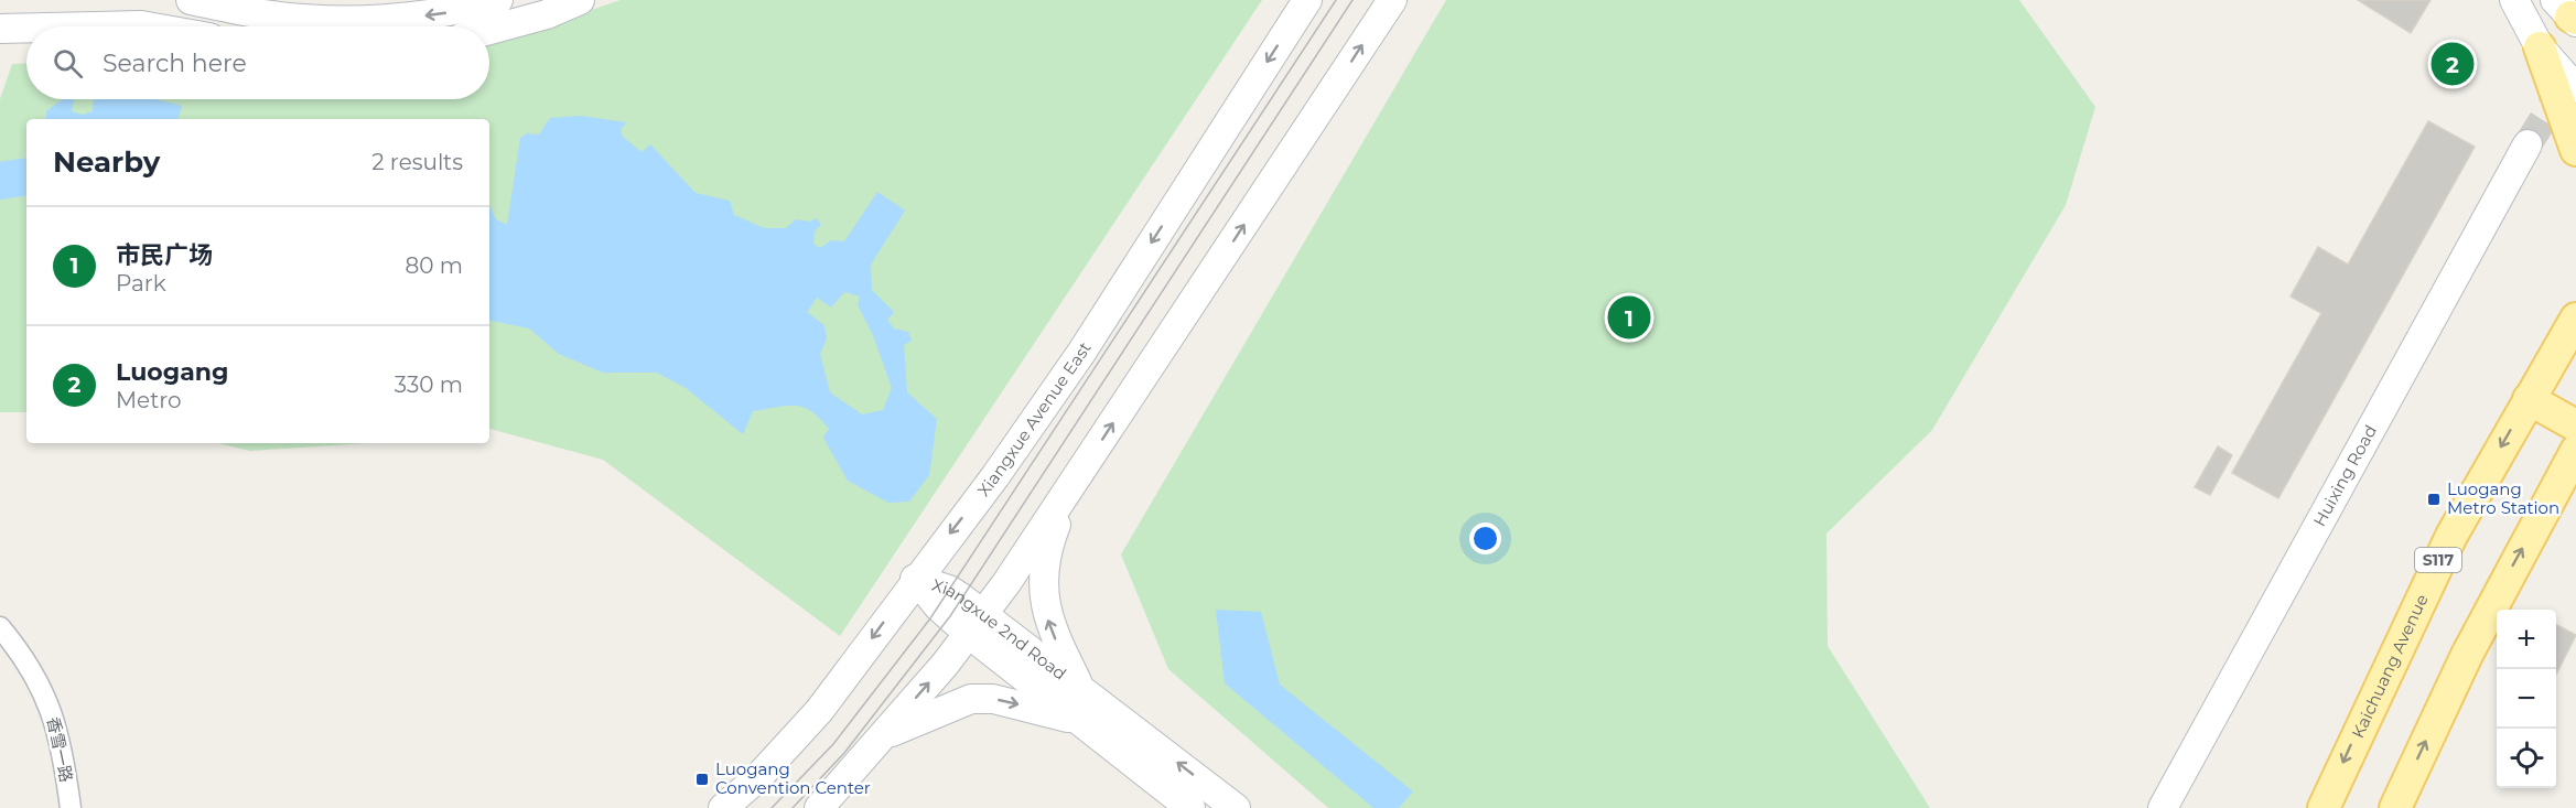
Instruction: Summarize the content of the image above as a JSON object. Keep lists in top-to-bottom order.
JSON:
{
  "streets": {
    "main road": ["S117", "Kaichuang Avenue"],
    "street": [
      "Xiangxue Avenue East",
      "Huixing Road",
      "Xiangxue 2nd Road",
      "香雪一路"
    ]
  },
  "crossings": [
    ["Xiangxue Avenue East", "Xiangxue 2nd Road"]
  ],
  "places": {
    "transit": ["Luogang Metro Station", "Luogang Convention Center"]
  },
  "page": {
    "search": "Search here",
    "pins": ["2", "1"],
    "heading": ["Nearby", "2 results"],
    "list": [
      {
        "mark": "1",
        "name": "市民广场",
        "note": "Park",
        "value": "80 m"
      },
      {
        "mark": "2",
        "name": "Luogang",
        "note": "Metro",
        "value": "330 m"
      }
    ],
    "map_buttons": ["+", "−"]
  }
}
